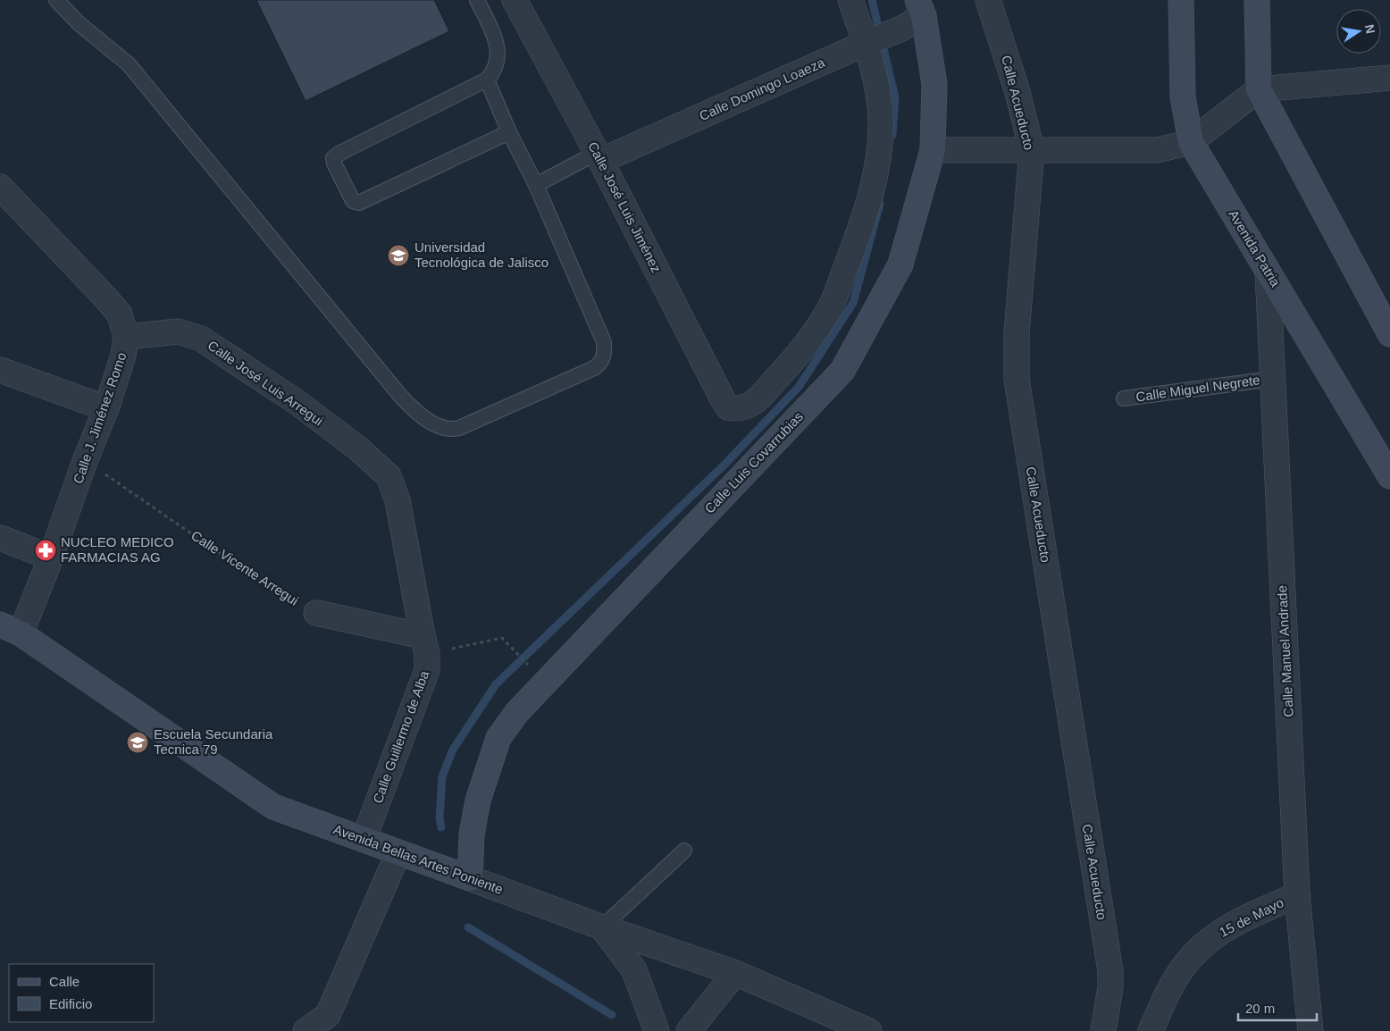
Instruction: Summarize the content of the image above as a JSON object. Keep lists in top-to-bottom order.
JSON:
{
  "streets": {
    "street": [
      "Calle Domingo Loaeza",
      "Calle Acueducto",
      "Calle José Luis Jiménez",
      "Avenida Patria",
      "Calle José Luis Arregui",
      "Calle J. Jiménez Romo",
      "Calle Luis Covarrubias",
      "Calle Manuel Andrade",
      "Calle Guillermo de Alba",
      "Avenida Bellas Artes Poniente",
      "15 de Mayo"
    ],
    "lane": ["Calle Miguel Negrete"],
    "path": ["Calle Vicente Arregui"]
  },
  "crossings": [
    ["Calle Domingo Loaeza", "Calle José Luis Jiménez"],
    ["Calle Domingo Loaeza", "Calle Luis Covarrubias"],
    ["Avenida Patria", "Calle Manuel Andrade"],
    ["Calle José Luis Arregui", "Calle J. Jiménez Romo"],
    ["Calle José Luis Arregui", "Calle Guillermo de Alba"],
    ["Calle Miguel Negrete", "Calle Manuel Andrade"],
    ["Calle J. Jiménez Romo", "Calle Vicente Arregui"],
    ["Calle J. Jiménez Romo", "Avenida Bellas Artes Poniente"],
    ["Calle Luis Covarrubias", "Avenida Bellas Artes Poniente"],
    ["Calle Manuel Andrade", "15 de Mayo"],
    ["Calle Guillermo de Alba", "Avenida Bellas Artes Poniente"]
  ],
  "places": {
    "school or university": ["Universidad Tecnológica de Jalisco", "Escuela Secundaria Tecnica 79"],
    "pharmacy": ["NUCLEO MEDICO FARMACIAS AG"]
  },
  "legend": ["Calle", "Edificio"],
  "scale_bar": "20 m",
  "north": "right"
}
